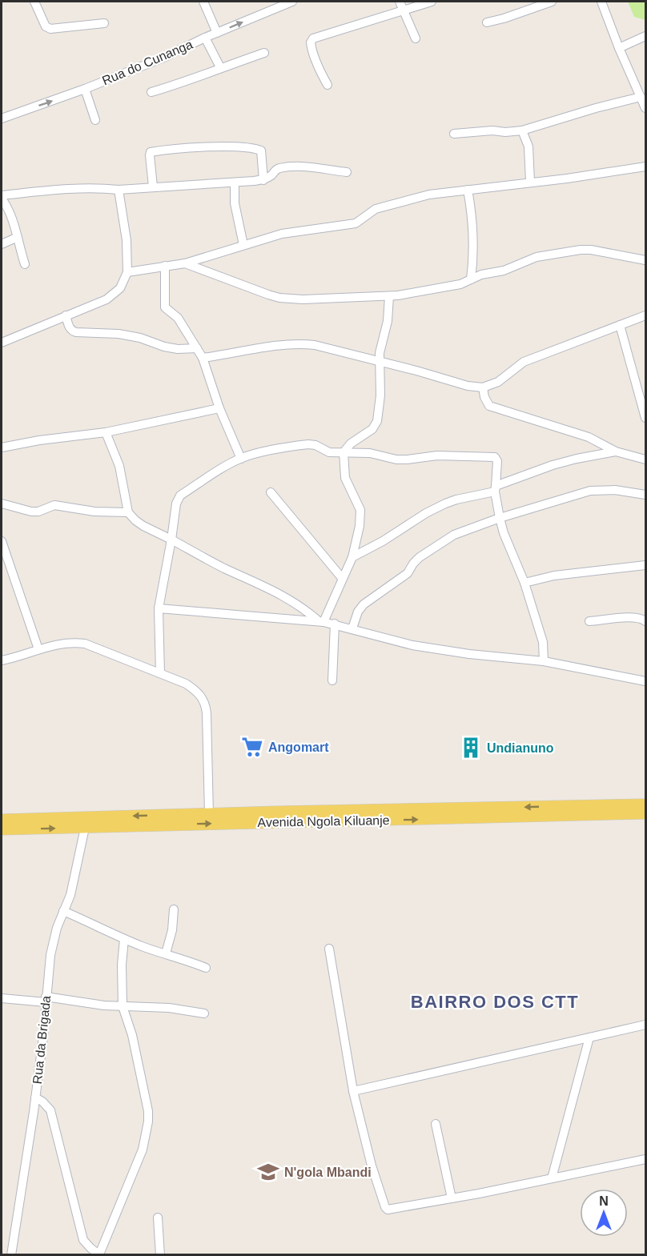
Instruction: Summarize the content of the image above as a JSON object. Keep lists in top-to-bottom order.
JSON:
{
  "streets": {
    "main road": ["Avenida Ngola Kiluanje"],
    "street": ["Rua do Cunanga", "Rua da Brigada"]
  },
  "crossings": [
    ["Avenida Ngola Kiluanje", "Rua da Brigada"]
  ],
  "one_way": ["Rua do Cunanga"],
  "districts": ["BAIRRO DOS CTT"],
  "places": {
    "supermarket": ["Angomart"],
    "building": ["Undianuno"],
    "school or university": ["N'gola Mbandi"]
  },
  "north": "top"
}
